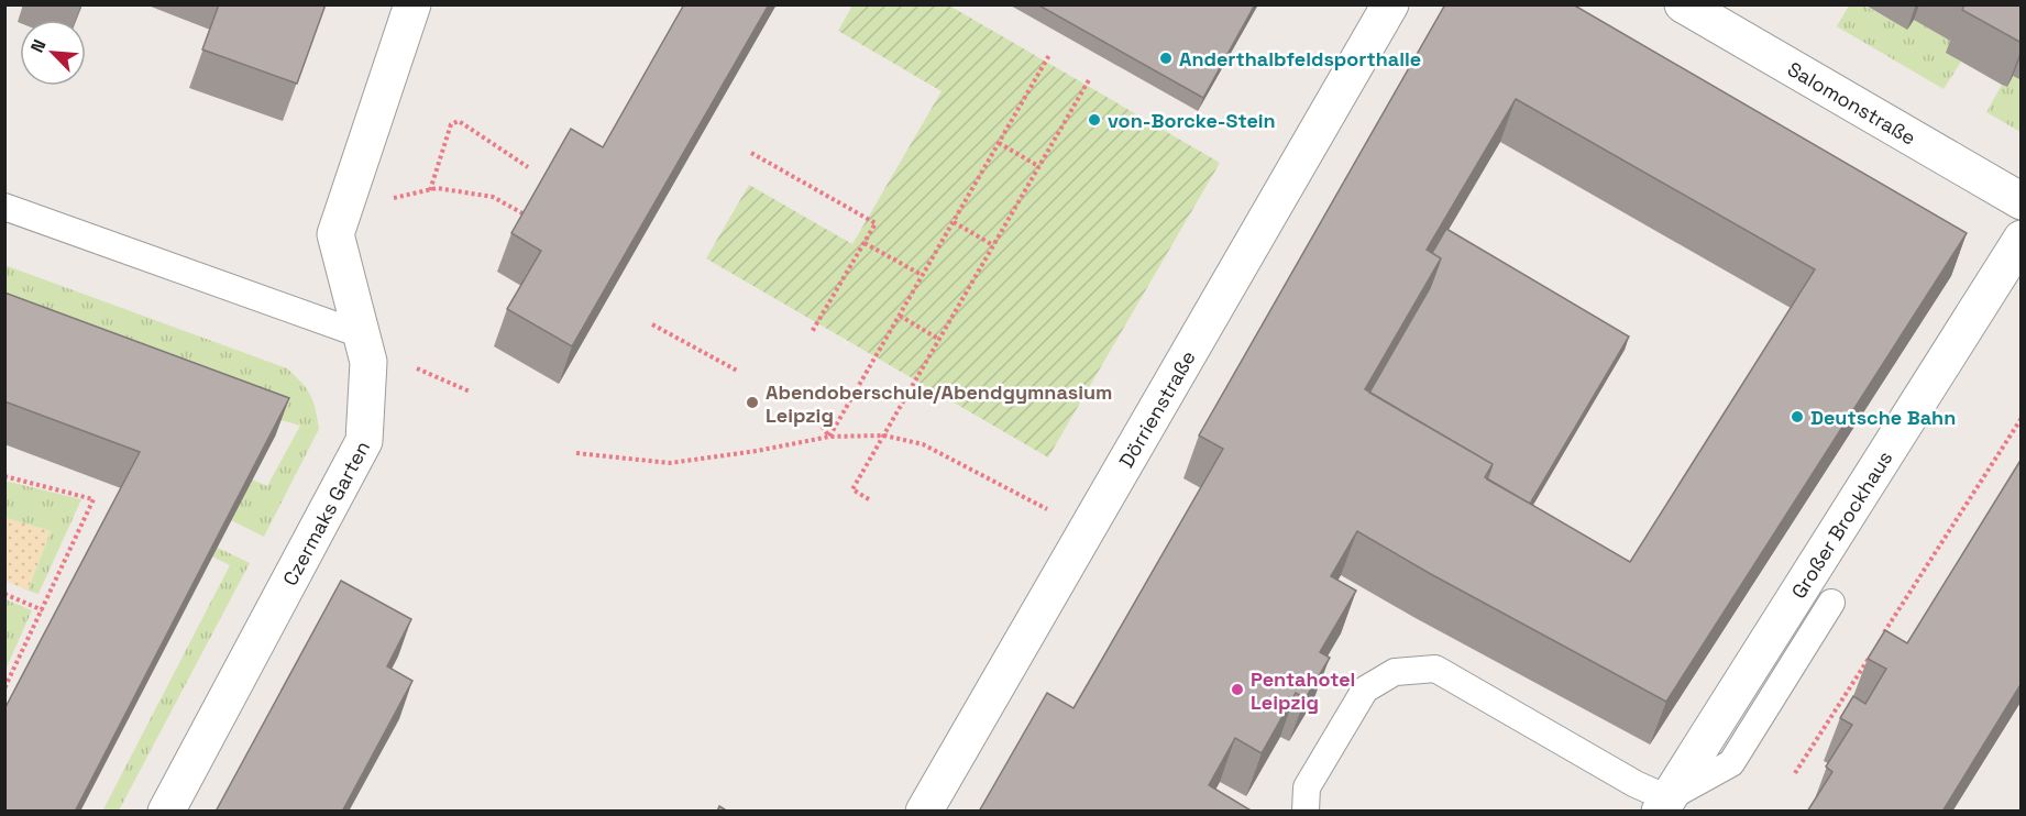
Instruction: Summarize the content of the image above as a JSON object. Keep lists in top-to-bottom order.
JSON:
{
  "streets": {
    "street": [
      "Salomonstraße",
      "Dörrienstraße",
      "Czermaks Garten",
      "Großer Brockhaus"
    ]
  },
  "places": [
    "Anderthalbfeldsporthalle",
    "von-Borcke-Stein",
    "Abendoberschule/Abendgymnasium Leipzig",
    "Deutsche Bahn",
    "Pentahotel Leipzig"
  ],
  "north": "top left"
}
